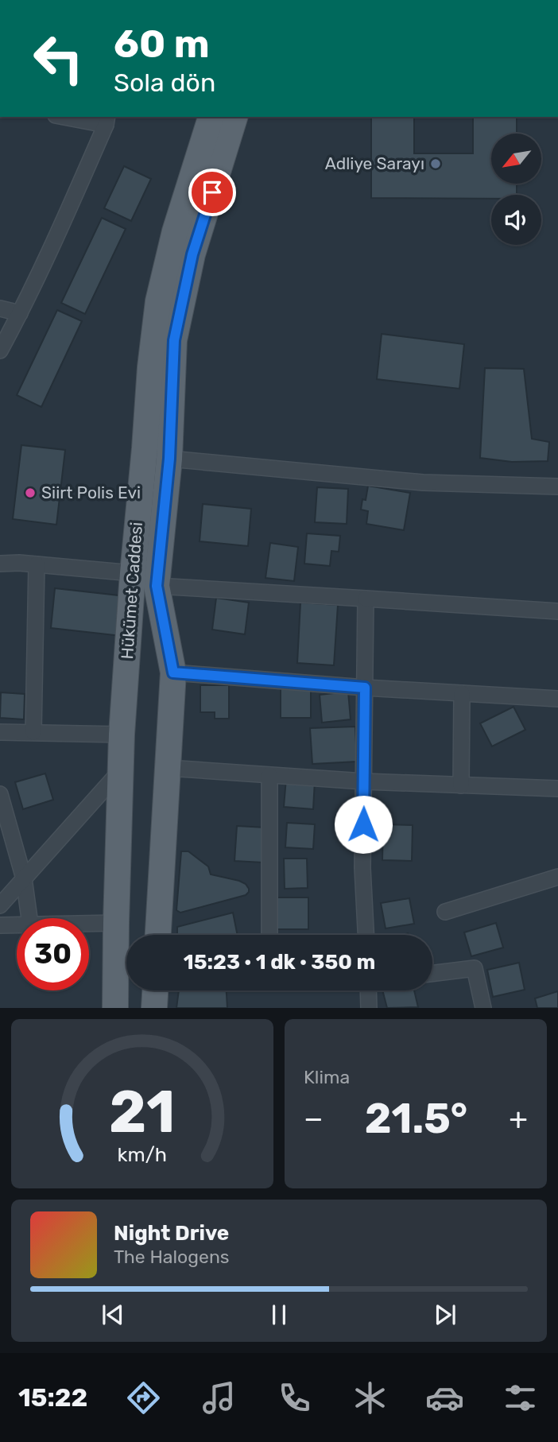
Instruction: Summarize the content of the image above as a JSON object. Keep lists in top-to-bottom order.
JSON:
{
  "streets": {
    "main road": ["Hükümet Caddesi"]
  },
  "places": ["Adliye Sarayı", "Siirt Polis Evi"],
  "north": "bottom left",
  "page": {
    "turn": ["60 m", "Sola dön"],
    "limit": "30",
    "trip": "15:23 · 1 dk · 350 m",
    "tile": "Klima",
    "heat": ["−", "21.5°", "+"],
    "song": ["Night Drive", "The Halogens"],
    "tabs": "15:22",
    "gauge": ["21", "km/h"]
  }
}
